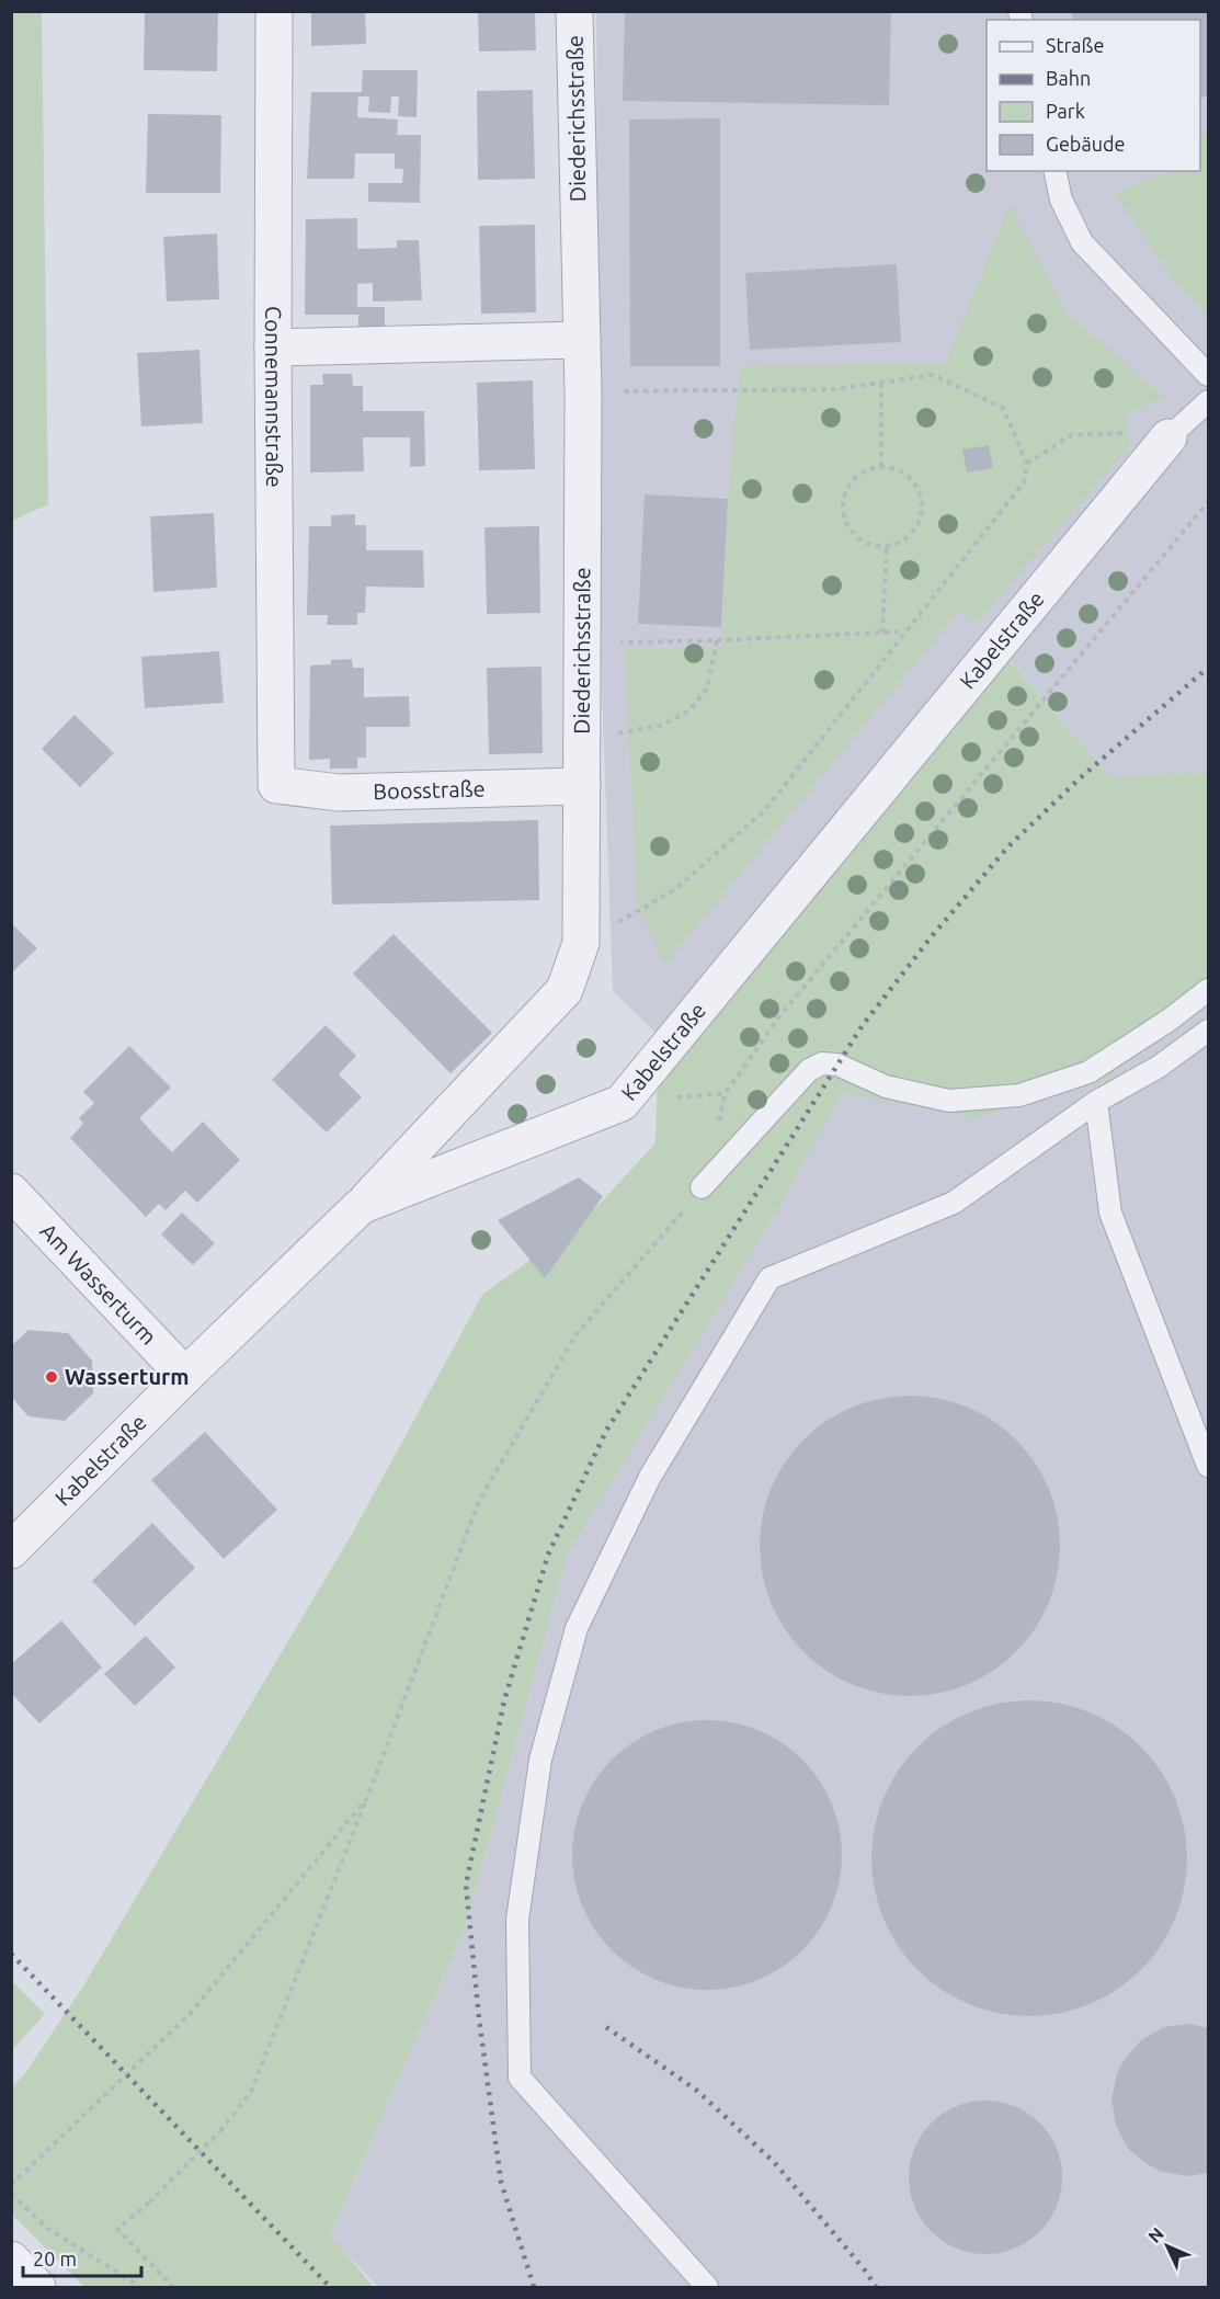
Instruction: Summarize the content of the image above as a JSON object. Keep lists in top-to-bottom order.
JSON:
{
  "streets": {
    "street": [
      "Diederichsstraße",
      "Connemannstraße",
      "Kabelstraße",
      "Boosstraße",
      "Am Wasserturm"
    ]
  },
  "crossings": [
    ["Diederichsstraße", "Kabelstraße"],
    ["Diederichsstraße", "Boosstraße"],
    ["Connemannstraße", "Boosstraße"],
    ["Kabelstraße", "Am Wasserturm"]
  ],
  "places": ["Wasserturm"],
  "legend": [
    "Straße",
    "Bahn",
    "Park",
    "Gebäude"
  ],
  "scale_bar": "20 m",
  "north": "top left"
}
